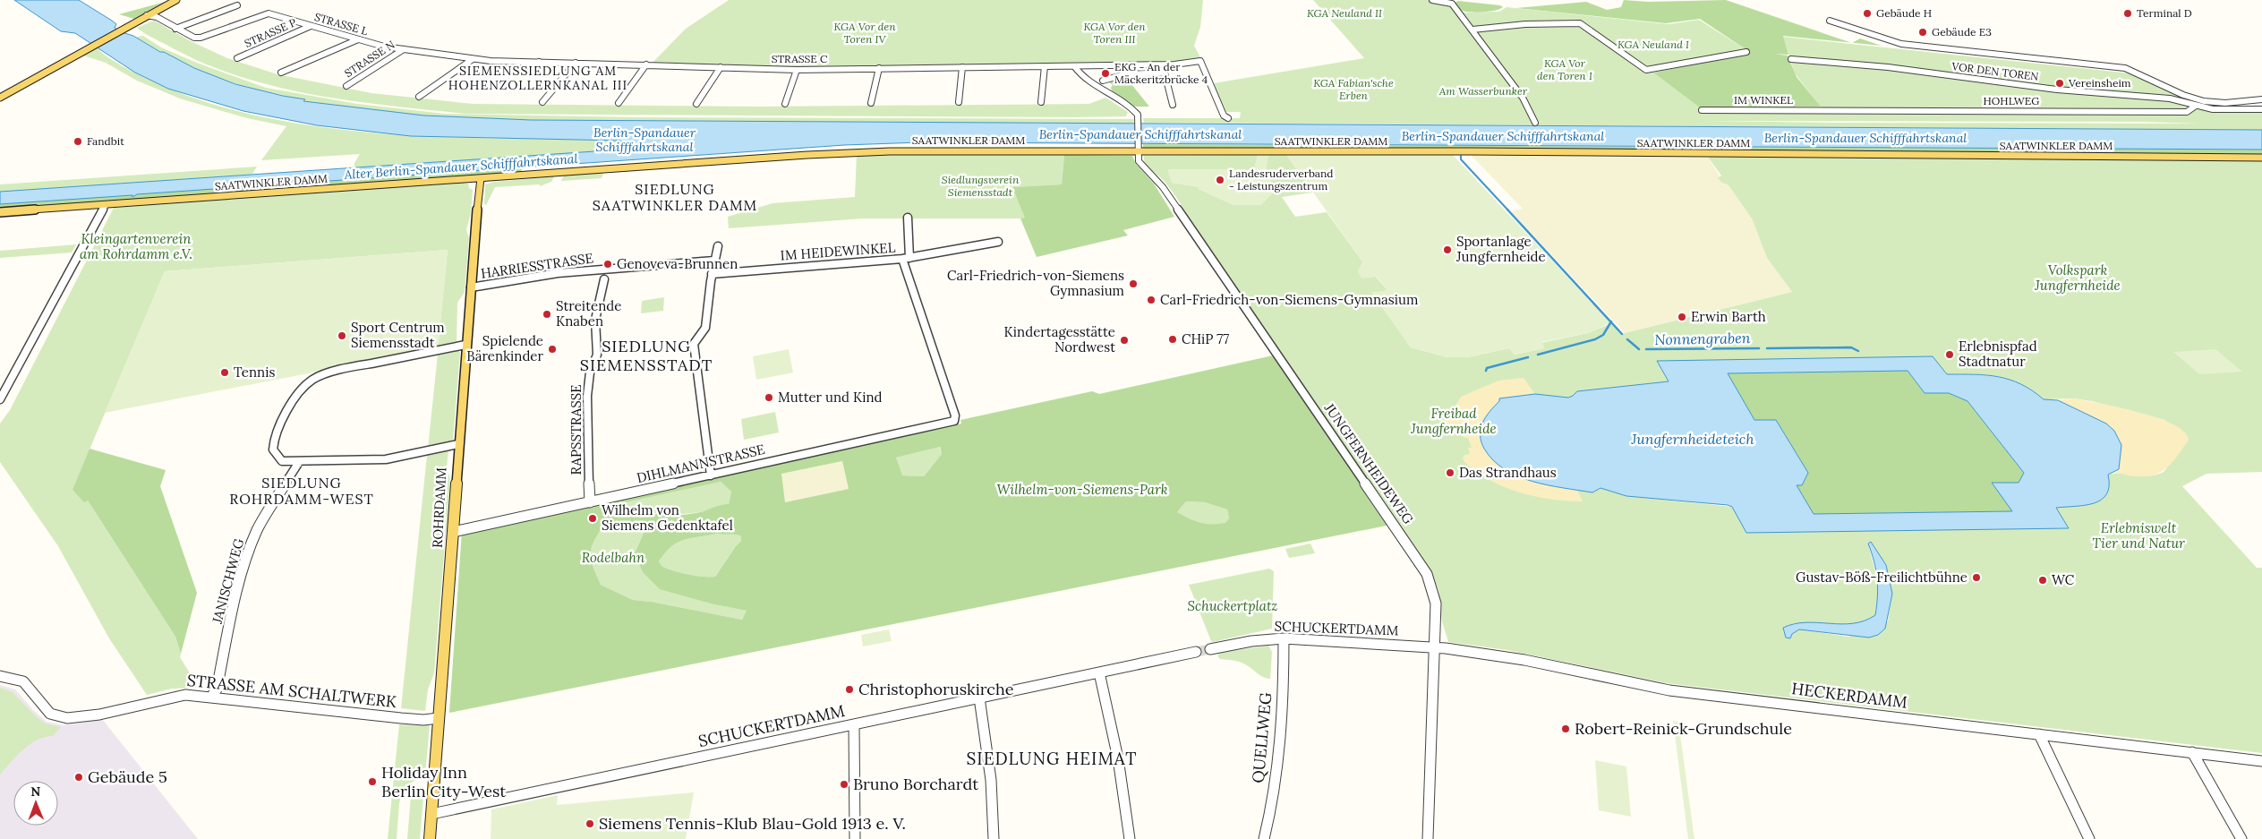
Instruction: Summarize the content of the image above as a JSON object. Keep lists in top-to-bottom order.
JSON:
{
  "streets": {
    "main road": ["SAATWINKLER DAMM", "ROHRDAMM"],
    "street": [
      "STRASSE L",
      "STRASSE P",
      "STRASSE N",
      "STRASSE C",
      "VOR DEN TOREN",
      "IM WINKEL",
      "HOHLWEG",
      "IM HEIDEWINKEL",
      "HARRIESSTRASSE",
      "RAPSSTRASSE",
      "DIHLMANNSTRASSE",
      "JUNGFERNHEIDEWEG",
      "JANISCHWEG",
      "SCHUCKERTDAMM",
      "STRASSE AM SCHALTWERK",
      "HECKERDAMM",
      "QUELLWEG"
    ]
  },
  "crossings": [
    ["STRASSE L", "STRASSE P"],
    ["STRASSE L", "STRASSE N"],
    ["STRASSE L", "STRASSE C"],
    ["VOR DEN TOREN", "HOHLWEG"],
    ["IM WINKEL", "HOHLWEG"],
    ["SAATWINKLER DAMM", "JUNGFERNHEIDEWEG"],
    ["SAATWINKLER DAMM", "ROHRDAMM"],
    ["IM HEIDEWINKEL", "DIHLMANNSTRASSE"],
    ["HARRIESSTRASSE", "RAPSSTRASSE"],
    ["HARRIESSTRASSE", "ROHRDAMM"],
    ["RAPSSTRASSE", "DIHLMANNSTRASSE"],
    ["DIHLMANNSTRASSE", "ROHRDAMM"],
    ["JUNGFERNHEIDEWEG", "SCHUCKERTDAMM"],
    ["JUNGFERNHEIDEWEG", "HECKERDAMM"],
    ["ROHRDAMM", "SCHUCKERTDAMM"],
    ["ROHRDAMM", "STRASSE AM SCHALTWERK"],
    ["JANISCHWEG", "STRASSE AM SCHALTWERK"],
    ["SCHUCKERTDAMM", "HECKERDAMM"],
    ["SCHUCKERTDAMM", "QUELLWEG"]
  ],
  "districts": [
    "SIEMENSSIEDLUNG AM HOHENZOLLERNKANAL III",
    "SIEDLUNG SAATWINKLER DAMM",
    "SIEDLUNG SIEMENSSTADT",
    "SIEDLUNG ROHRDAMM-WEST",
    "SIEDLUNG HEIMAT"
  ],
  "water": [
    "Berlin-Spandauer Schifffahrtskanal",
    "Alter Berlin-Spandauer Schifffahrtskanal",
    "Nonnengraben",
    "Jungfernheideteich"
  ],
  "parks": [
    "KGA Neuland II",
    "KGA Vor den Toren IV",
    "KGA Vor den Toren III",
    "KGA Neuland I",
    "KGA Vor den Toren I",
    "KGA Fabian'sche Erben",
    "Am Wasserbunker",
    "Siedlungsverein Siemensstadt",
    "Kleingartenverein am Rohrdamm e.V.",
    "Volkspark Jungfernheide",
    "Freibad Jungfernheide",
    "Wilhelm-von-Siemens-Park",
    "Erlebniswelt Tier und Natur",
    "Rodelbahn",
    "Schuckertplatz"
  ],
  "places": [
    "Gebäude H",
    "Terminal D",
    "Gebäude E3",
    "EKG - An der Mäckeritzbrücke 4",
    "Vereinsheim",
    "Fandbit",
    "Landesruderverband - Leistungszentrum",
    "Sportanlage Jungfernheide",
    "Genoveva-Brunnen",
    "Carl-Friedrich-von-Siemens Gymnasium",
    "Carl-Friedrich-von-Siemens-Gymnasium",
    "Streitende Knaben",
    "Erwin Barth",
    "Sport Centrum Siemensstadt",
    "CHiP 77",
    "Kindertagesstätte Nordwest",
    "Spielende Bärenkinder",
    "Erlebnispfad Stadtnatur",
    "Tennis",
    "Mutter und Kind",
    "Das Strandhaus",
    "Wilhelm von Siemens Gedenktafel",
    "Gustav-Böß-Freilichtbühne",
    "WC",
    "Christophoruskirche",
    "Robert-Reinick-Grundschule",
    "Gebäude 5",
    "Holiday Inn Berlin City-West",
    "Bruno Borchardt",
    "Siemens Tennis-Klub Blau-Gold 1913 e. V."
  ],
  "north": "top"
}
